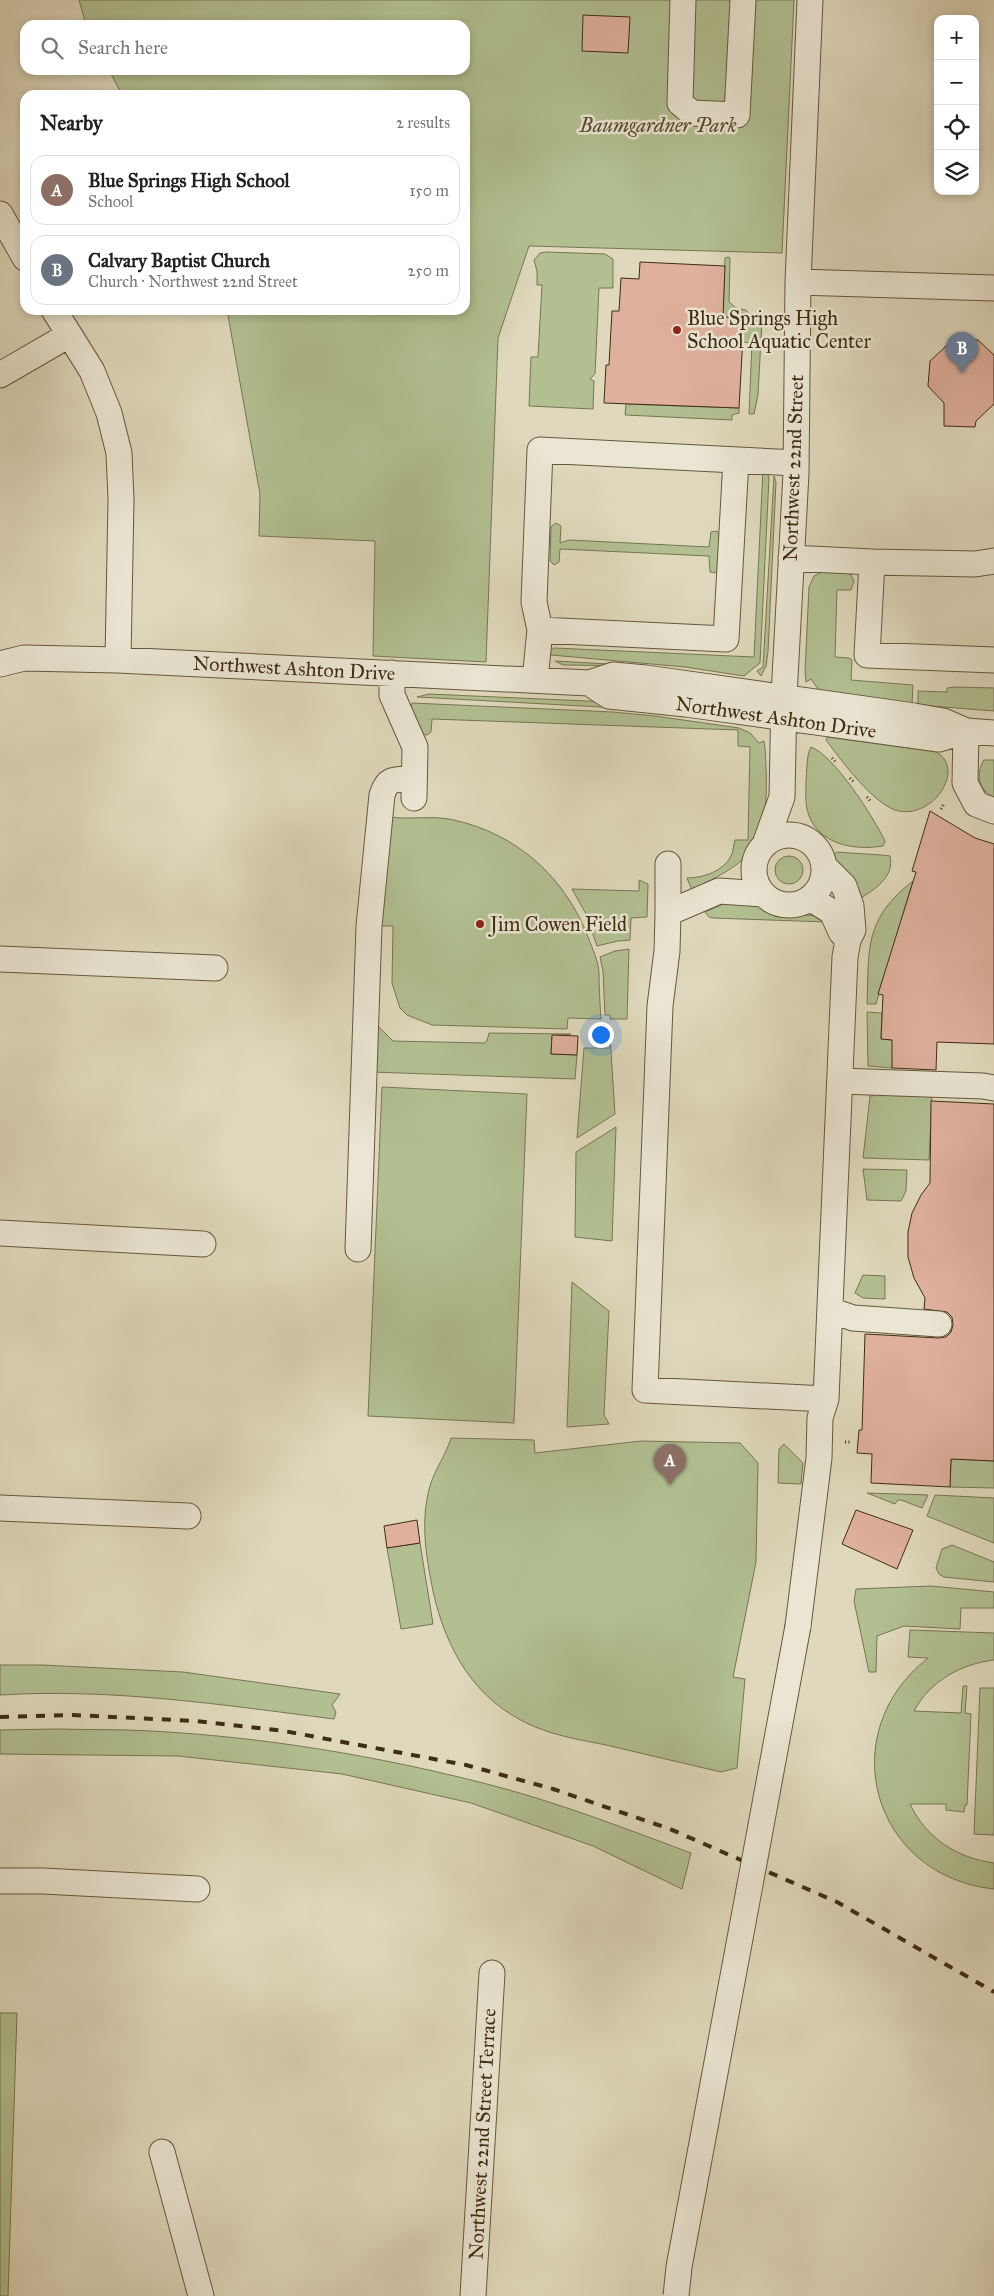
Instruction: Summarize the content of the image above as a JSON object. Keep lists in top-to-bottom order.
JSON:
{
  "streets": {
    "street": ["Northwest 22nd Street", "Northwest Ashton Drive", "Northwest 22nd Street Terrace"]
  },
  "crossings": [
    ["Northwest 22nd Street", "Northwest Ashton Drive"]
  ],
  "parks": ["Baumgardner Park"],
  "places": ["Blue Springs High School Aquatic Center", "Jim Cowen Field"],
  "page": {
    "map_buttons": ["+", "−"],
    "search": "Search here",
    "heading": ["Nearby", "2 results"],
    "list": [
      {
        "mark": "A",
        "name": "Blue Springs High School",
        "note": "School",
        "value": "150 m"
      },
      {
        "mark": "B",
        "name": "Calvary Baptist Church",
        "note": "Church · Northwest 22nd Street",
        "value": "250 m"
      }
    ],
    "pins": ["B", "A"]
  }
}
